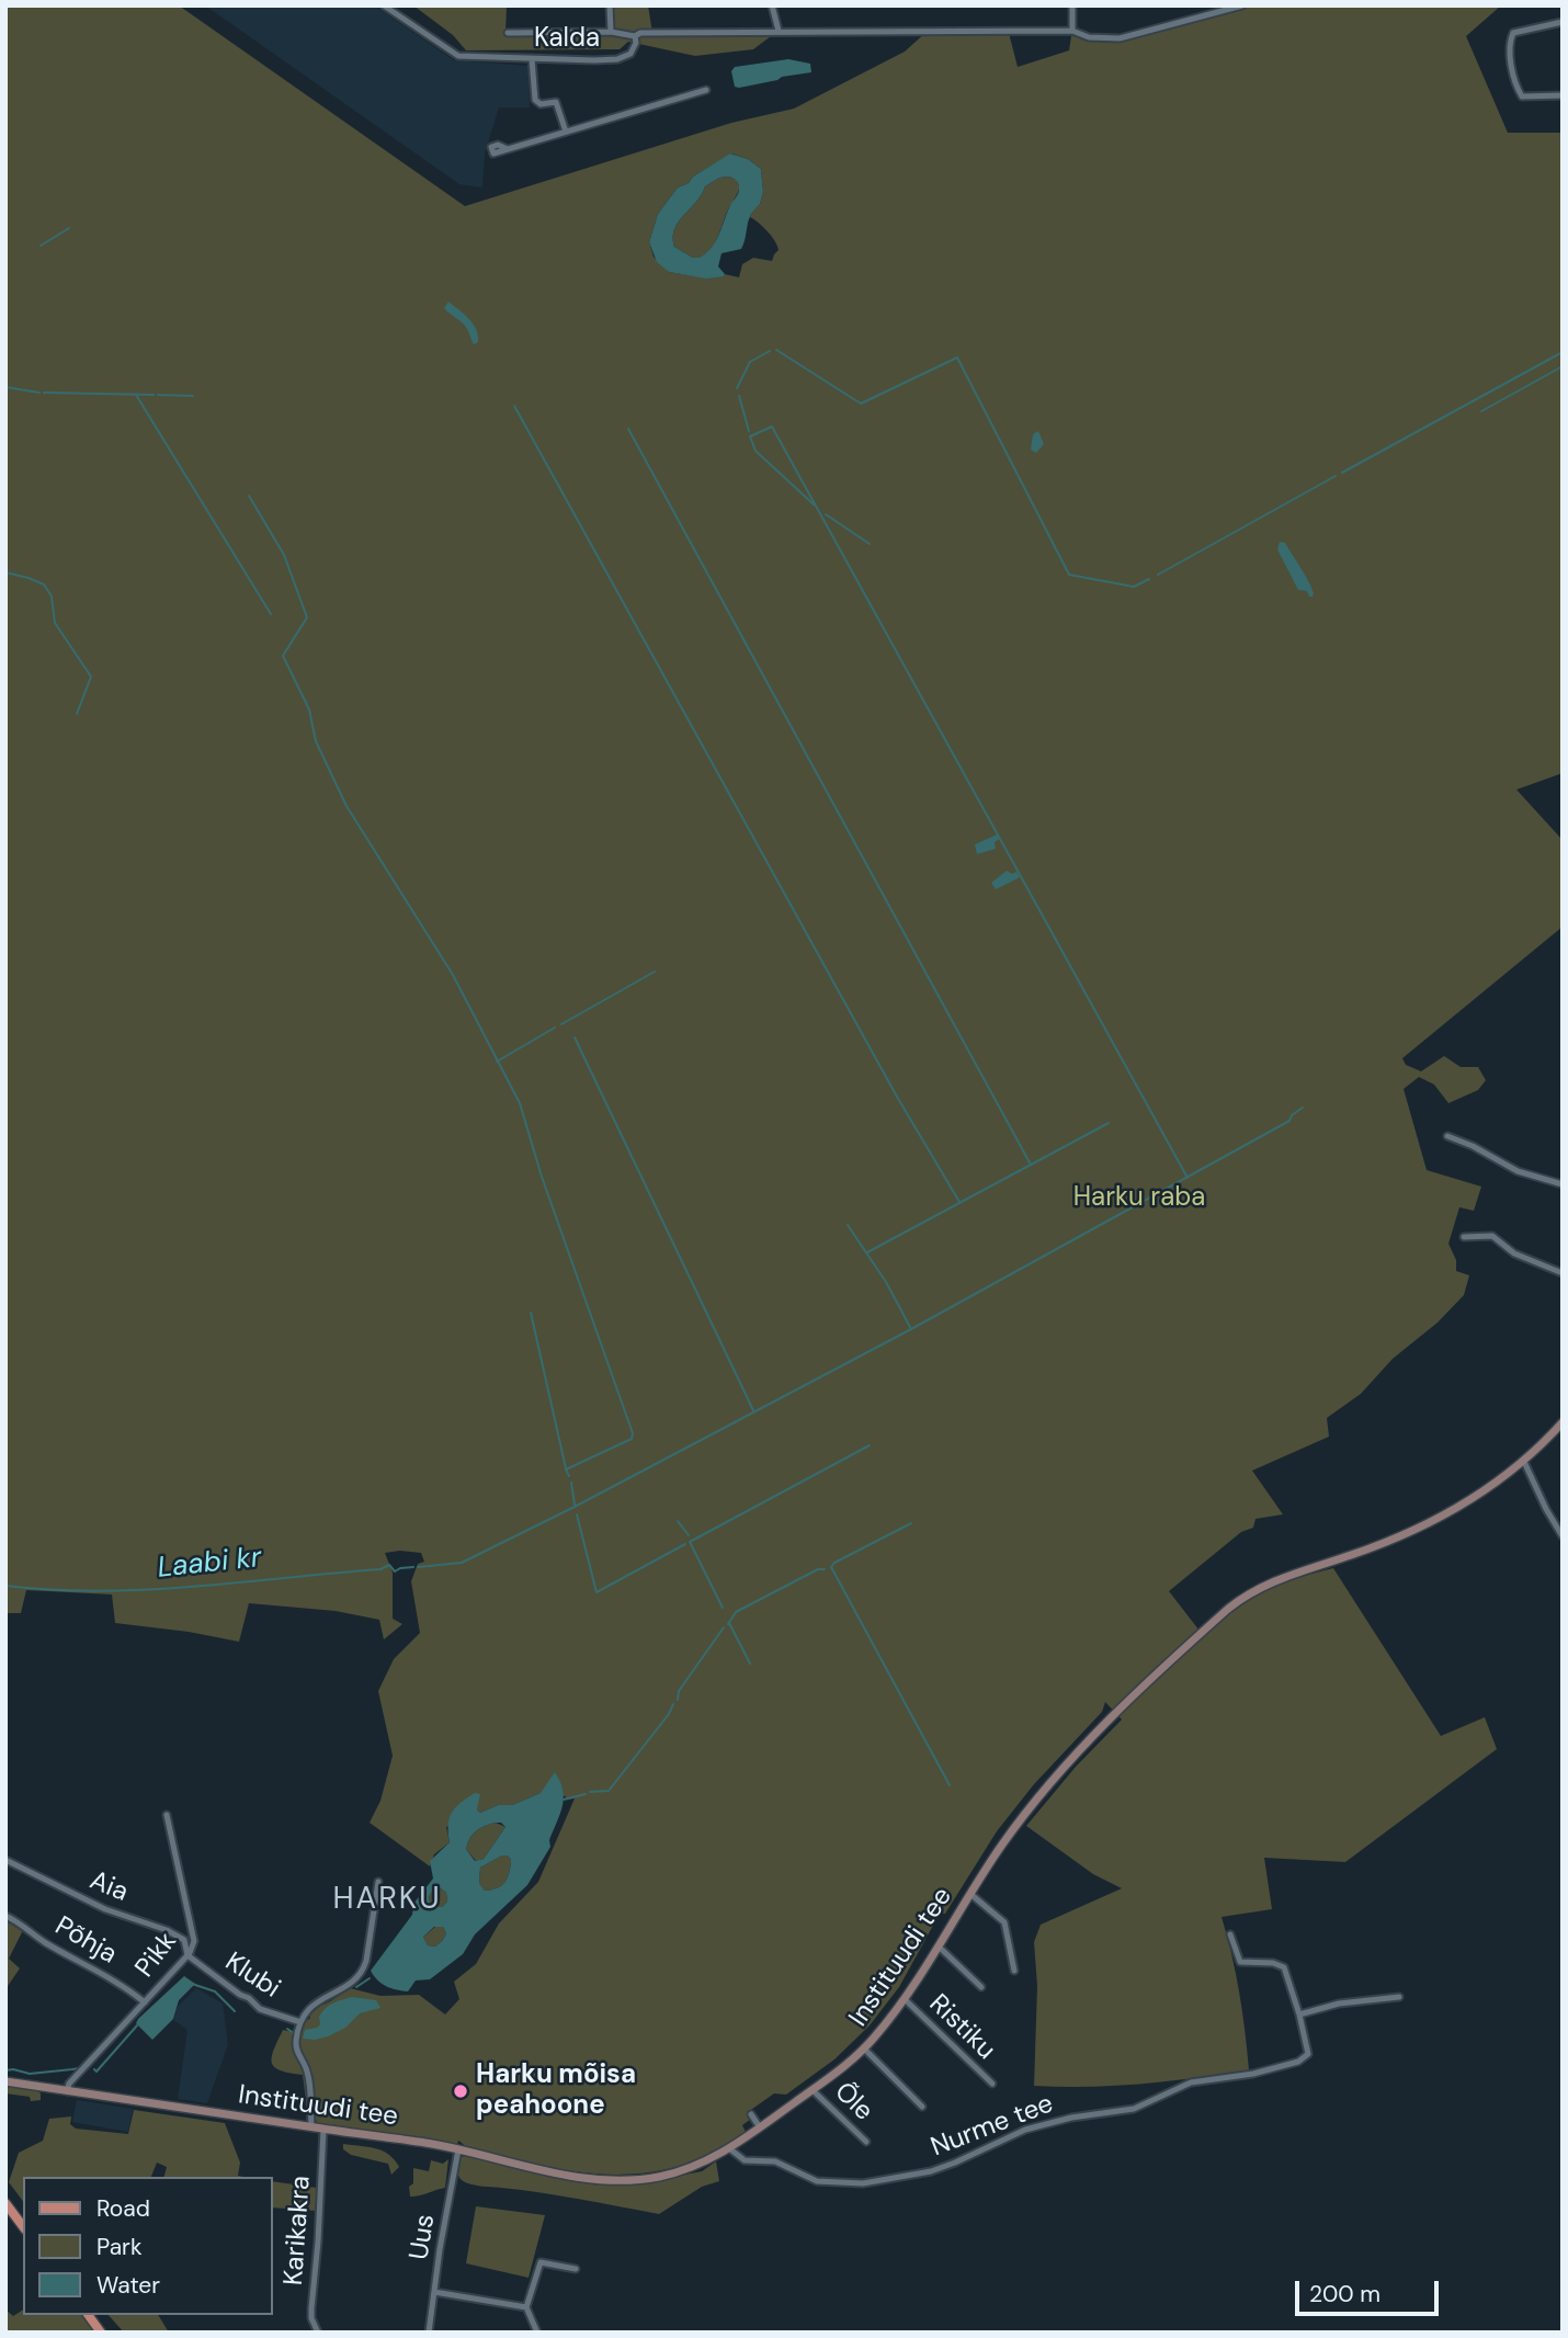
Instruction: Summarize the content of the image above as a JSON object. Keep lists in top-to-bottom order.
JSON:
{
  "streets": {
    "street": [
      "Kalda",
      "Aia",
      "Põhja",
      "Pikk",
      "Instituudi tee",
      "Klubi",
      "Ristiku",
      "Õle",
      "Nurme tee",
      "Karikakra",
      "Uus"
    ]
  },
  "crossings": [
    ["Aia", "Pikk"],
    ["Aia", "Klubi"],
    ["Põhja", "Pikk"],
    ["Pikk", "Instituudi tee"],
    ["Pikk", "Klubi"],
    ["Instituudi tee", "Ristiku"],
    ["Instituudi tee", "Õle"],
    ["Instituudi tee", "Nurme tee"],
    ["Instituudi tee", "Karikakra"],
    ["Instituudi tee", "Uus"]
  ],
  "districts": ["HARKU"],
  "water": ["Laabi kr"],
  "parks": ["Harku raba"],
  "places": ["Harku mõisa peahoone"],
  "legend": ["Road", "Park", "Water"],
  "scale_bar": "200 m"
}
